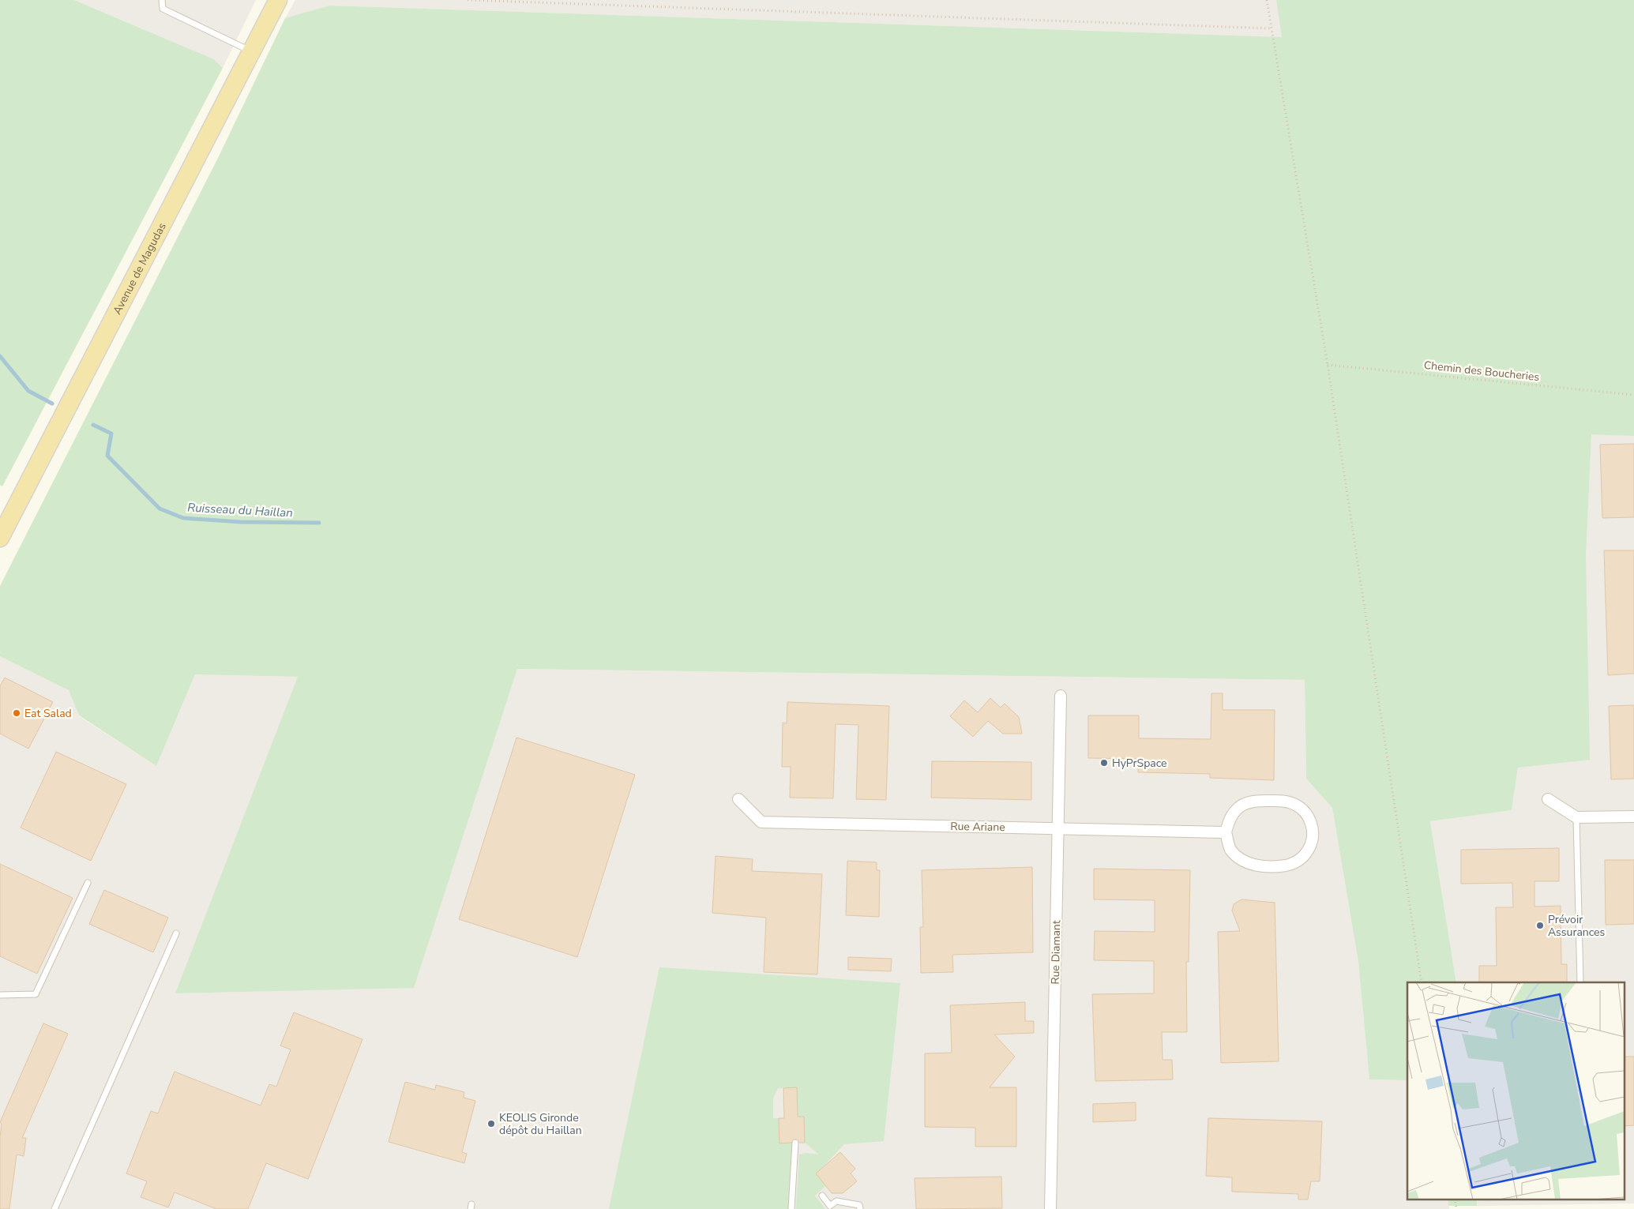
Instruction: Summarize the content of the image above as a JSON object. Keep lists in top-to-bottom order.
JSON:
{
  "streets": {
    "main road": ["Avenue de Magudas"],
    "street": ["Rue Ariane", "Rue Diamant"],
    "path": ["Chemin des Boucheries"]
  },
  "crossings": [
    ["Rue Ariane", "Rue Diamant"]
  ],
  "water": ["Ruisseau du Haillan"],
  "places": [
    "Eat Salad",
    "HyPrSpace",
    "Prévoir Assurances",
    "KEOLIS Gironde dépôt du Haillan"
  ]
}
